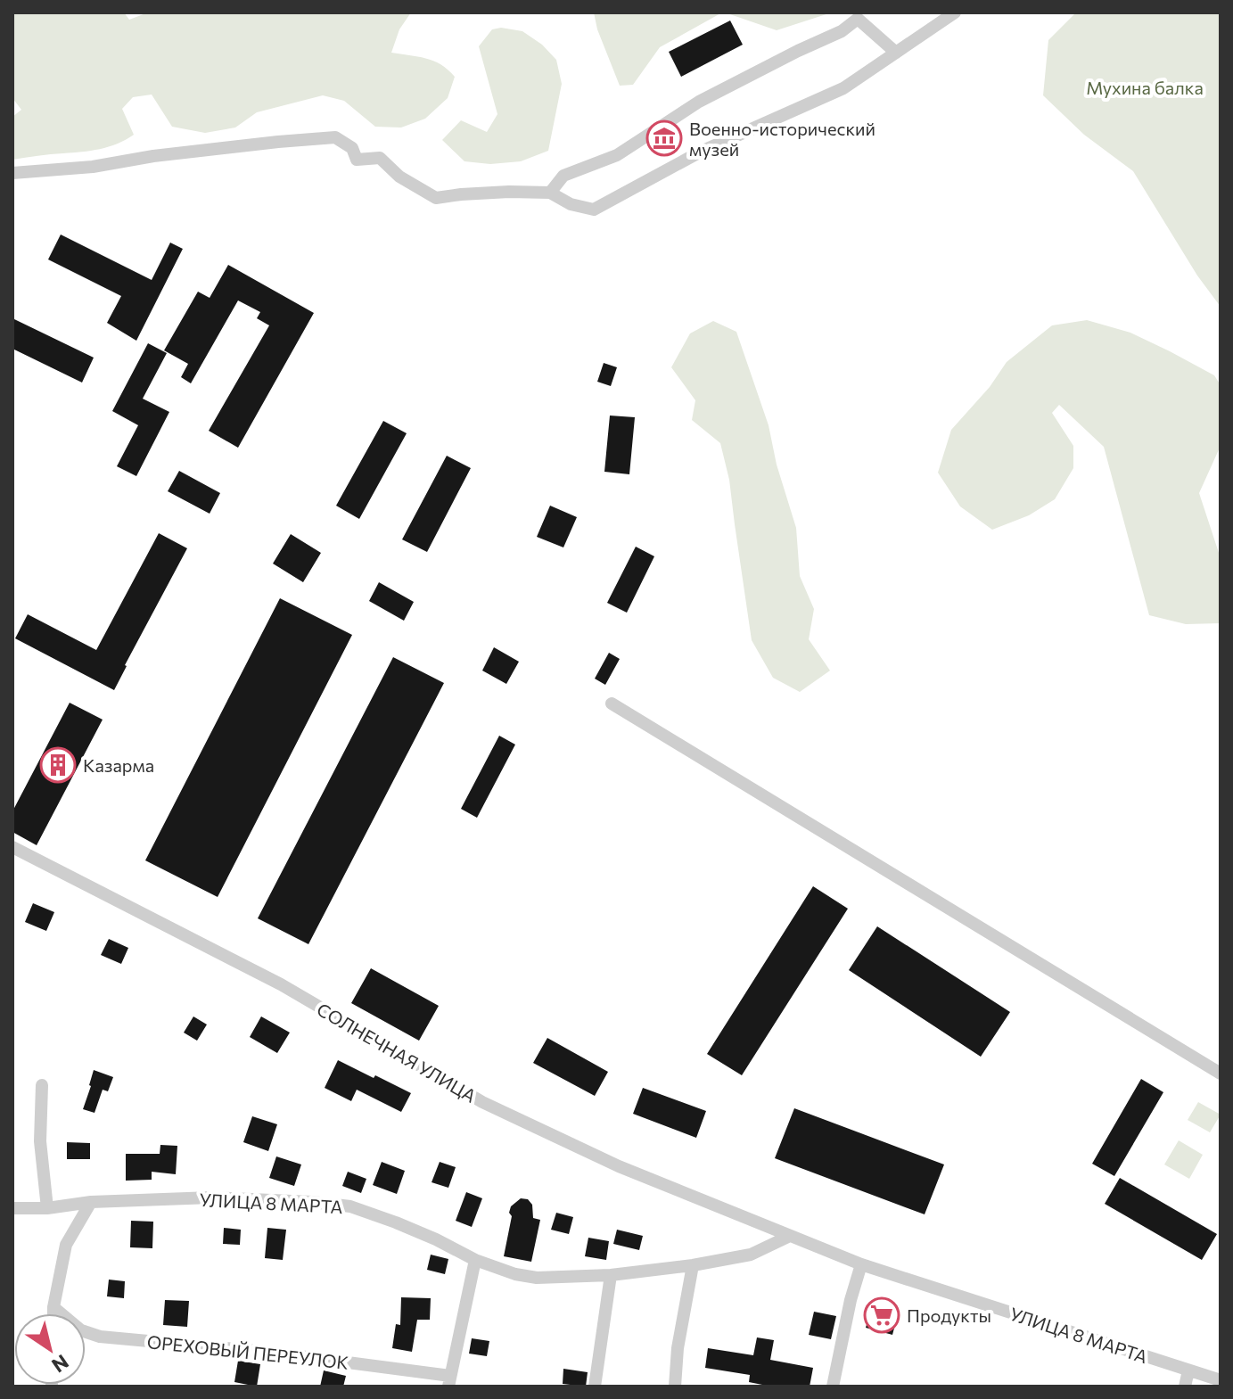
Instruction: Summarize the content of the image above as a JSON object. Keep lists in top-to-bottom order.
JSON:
{
  "streets": {
    "street": ["СОЛНЕЧНАЯ УЛИЦА", "УЛИЦА 8 МАРТА", "ОРЕХОВЫЙ ПЕРЕУЛОК"]
  },
  "crossings": [
    ["СОЛНЕЧНАЯ УЛИЦА", "УЛИЦА 8 МАРТА"],
    ["УЛИЦА 8 МАРТА", "ОРЕХОВЫЙ ПЕРЕУЛОК"]
  ],
  "parks": ["Мухина балка"],
  "places": {
    "museum": ["Военно-исторический музей"],
    "building": ["Казарма"],
    "supermarket": ["Продукты"]
  },
  "north": "bottom right"
}
